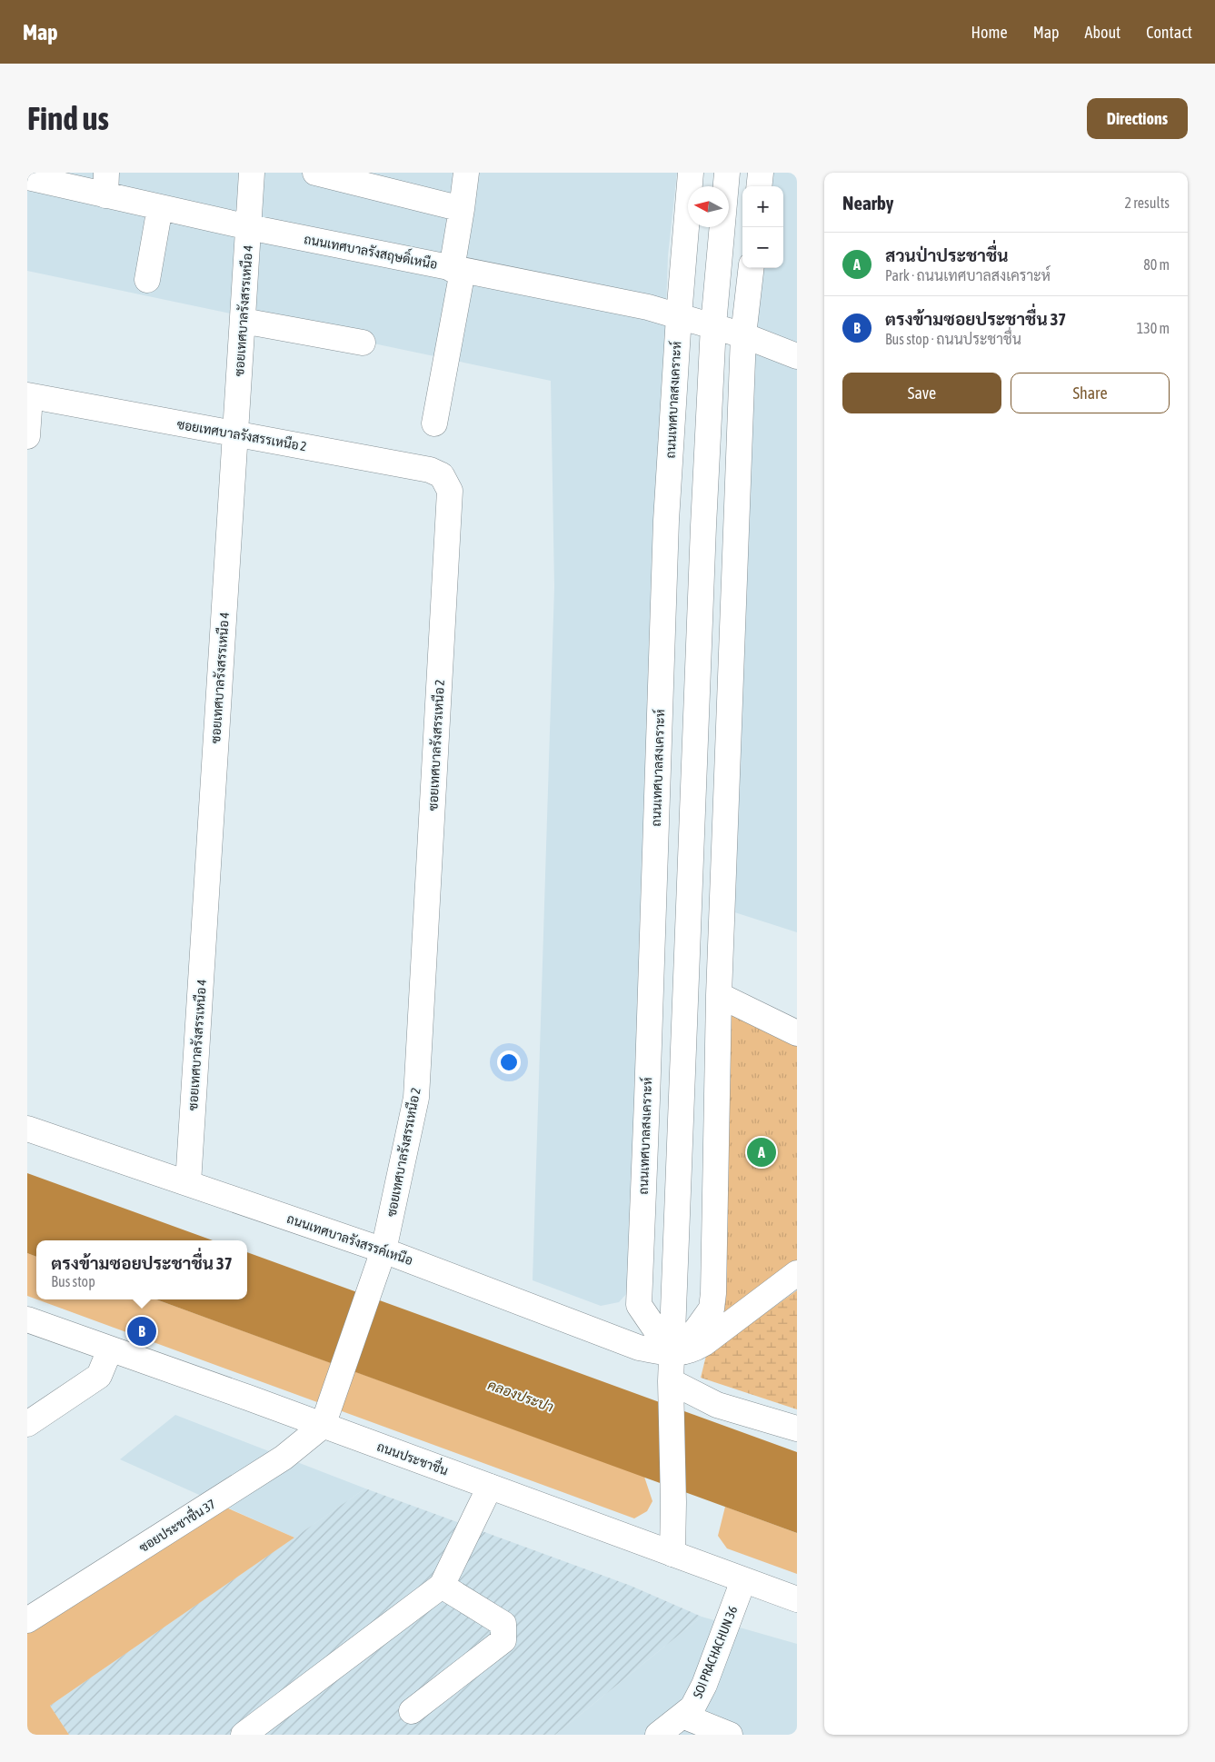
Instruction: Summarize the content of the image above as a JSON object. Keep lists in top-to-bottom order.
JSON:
{
  "streets": {
    "street": [
      "ถนนเทศบาลรังสฤษดิ์เหนือ",
      "ซอยเทศบาลรังสรรเหนือ 4",
      "ถนนเทศบาลสงเคราะห์",
      "ซอยเทศบาลรังสรรเหนือ 2",
      "ถนนเทศบาลรังสรรค์เหนือ",
      "ถนนประชาชื่น",
      "ซอยประชาชื่น 37",
      "SOI PRACHACHUN 36"
    ]
  },
  "crossings": [
    ["ถนนเทศบาลรังสฤษดิ์เหนือ", "ซอยเทศบาลรังสรรเหนือ 4"],
    ["ถนนเทศบาลรังสฤษดิ์เหนือ", "ถนนเทศบาลสงเคราะห์"],
    ["ซอยเทศบาลรังสรรเหนือ 4", "ซอยเทศบาลรังสรรเหนือ 2"],
    ["ซอยเทศบาลรังสรรเหนือ 4", "ถนนเทศบาลรังสรรค์เหนือ"],
    ["ถนนเทศบาลสงเคราะห์", "ถนนเทศบาลรังสรรค์เหนือ"],
    ["ซอยเทศบาลรังสรรเหนือ 2", "ถนนเทศบาลรังสรรค์เหนือ"],
    ["ซอยเทศบาลรังสรรเหนือ 2", "ถนนประชาชื่น"],
    ["ซอยเทศบาลรังสรรเหนือ 2", "ซอยประชาชื่น 37"],
    ["ถนนประชาชื่น", "ซอยประชาชื่น 37"],
    ["ถนนประชาชื่น", "SOI PRACHACHUN 36"]
  ],
  "water": ["คลองประปา"],
  "north": "left",
  "page": {
    "header": "Map",
    "nav": [
      "Home",
      "Map",
      "About",
      "Contact"
    ],
    "buttons": [
      "Directions",
      ["Save", "Share"]
    ],
    "title": "Find us",
    "heading": ["Nearby", "2 results"],
    "map_buttons": ["+", "−"],
    "list": [
      {
        "mark": "A",
        "name": "สวนป่าประชาชื่น",
        "note": "Park · ถนนเทศบาลสงเคราะห์",
        "value": "80 m"
      },
      {
        "mark": "B",
        "name": "ตรงข้ามซอยประชาชื่น 37",
        "note": "Bus stop · ถนนประชาชื่น",
        "value": "130 m"
      }
    ],
    "pins": ["A", "B"],
    "popup": ["ตรงข้ามซอยประชาชื่น 37", "Bus stop"]
  }
}
